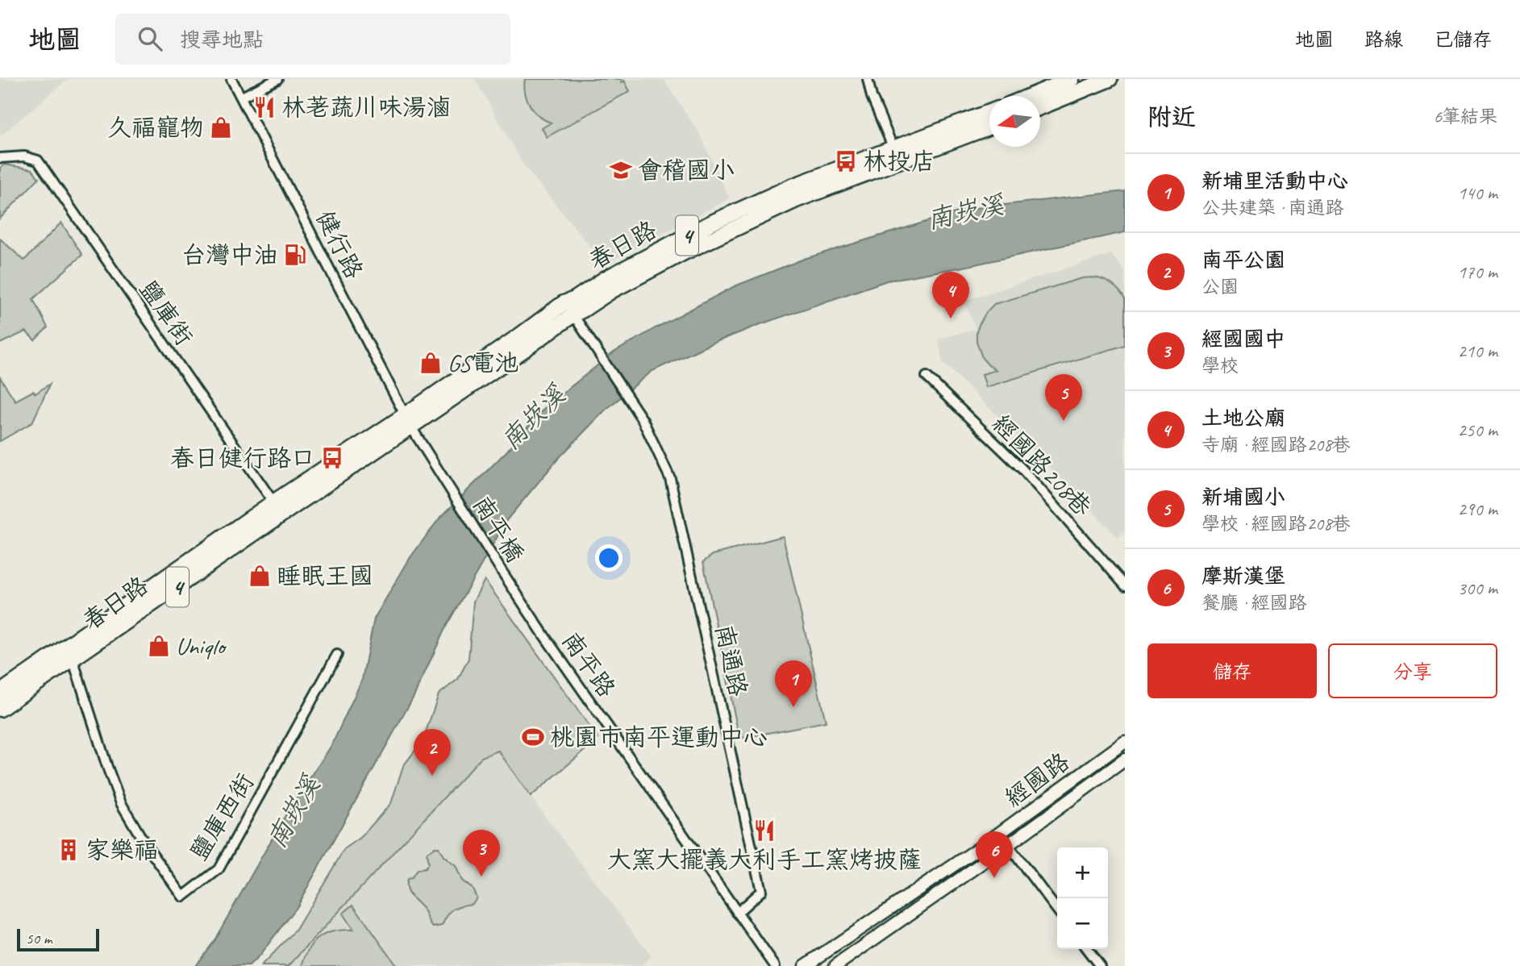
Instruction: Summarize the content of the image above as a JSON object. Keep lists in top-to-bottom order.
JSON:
{
  "streets": {
    "main road": ["4", "春日路"],
    "street": [
      "健行路",
      "鹽庫街",
      "經國路208巷",
      "南平橋",
      "南通路",
      "南平路",
      "經國路",
      "鹽庫西街"
    ]
  },
  "crossings": [
    ["健行路", "春日路"],
    ["健行路", "南平橋"],
    ["春日路", "鹽庫街"],
    ["春日路", "南平橋"],
    ["春日路", "南通路"],
    ["春日路", "鹽庫西街"],
    ["南平橋", "南平路"],
    ["南通路", "南平路"]
  ],
  "water": ["南崁溪"],
  "places": {
    "restaurant": ["林荖蔬川味湯滷", "大窯大擺義大利手工窯烤披薩"],
    "shop": [
      "久福寵物",
      "GS電池",
      "睡眠王國",
      "Uniqlo"
    ],
    "bus stop": ["林投店", "春日健行路口"],
    "school or university": ["會稽國小"],
    "fuel station": ["台灣中油"],
    "sports": ["桃園市南平運動中心"],
    "building": ["家樂福"]
  },
  "scale_bar": "50 m",
  "north": "left",
  "page": {
    "header": "地圖",
    "search": "搜尋地點",
    "nav": ["地圖", "路線", "已儲存"],
    "heading": ["附近", "6筆結果"],
    "list": [
      {
        "mark": "1",
        "name": "新埔里活動中心",
        "note": "公共建築 · 南通路",
        "value": "140 m"
      },
      {
        "mark": "2",
        "name": "南平公園",
        "note": "公園",
        "value": "170 m"
      },
      {
        "mark": "3",
        "name": "經國國中",
        "note": "學校",
        "value": "210 m"
      },
      {
        "mark": "4",
        "name": "土地公廟",
        "note": "寺廟 · 經國路208巷",
        "value": "250 m"
      },
      {
        "mark": "5",
        "name": "新埔國小",
        "note": "學校 · 經國路208巷",
        "value": "290 m"
      },
      {
        "mark": "6",
        "name": "摩斯漢堡",
        "note": "餐廳 · 經國路",
        "value": "300 m"
      }
    ],
    "pins": [
      "4",
      "5",
      "1",
      "2",
      "3",
      "6"
    ],
    "buttons": ["儲存", "分享"],
    "map_buttons": ["+", "−"],
    "scale": "50 m"
  }
}
